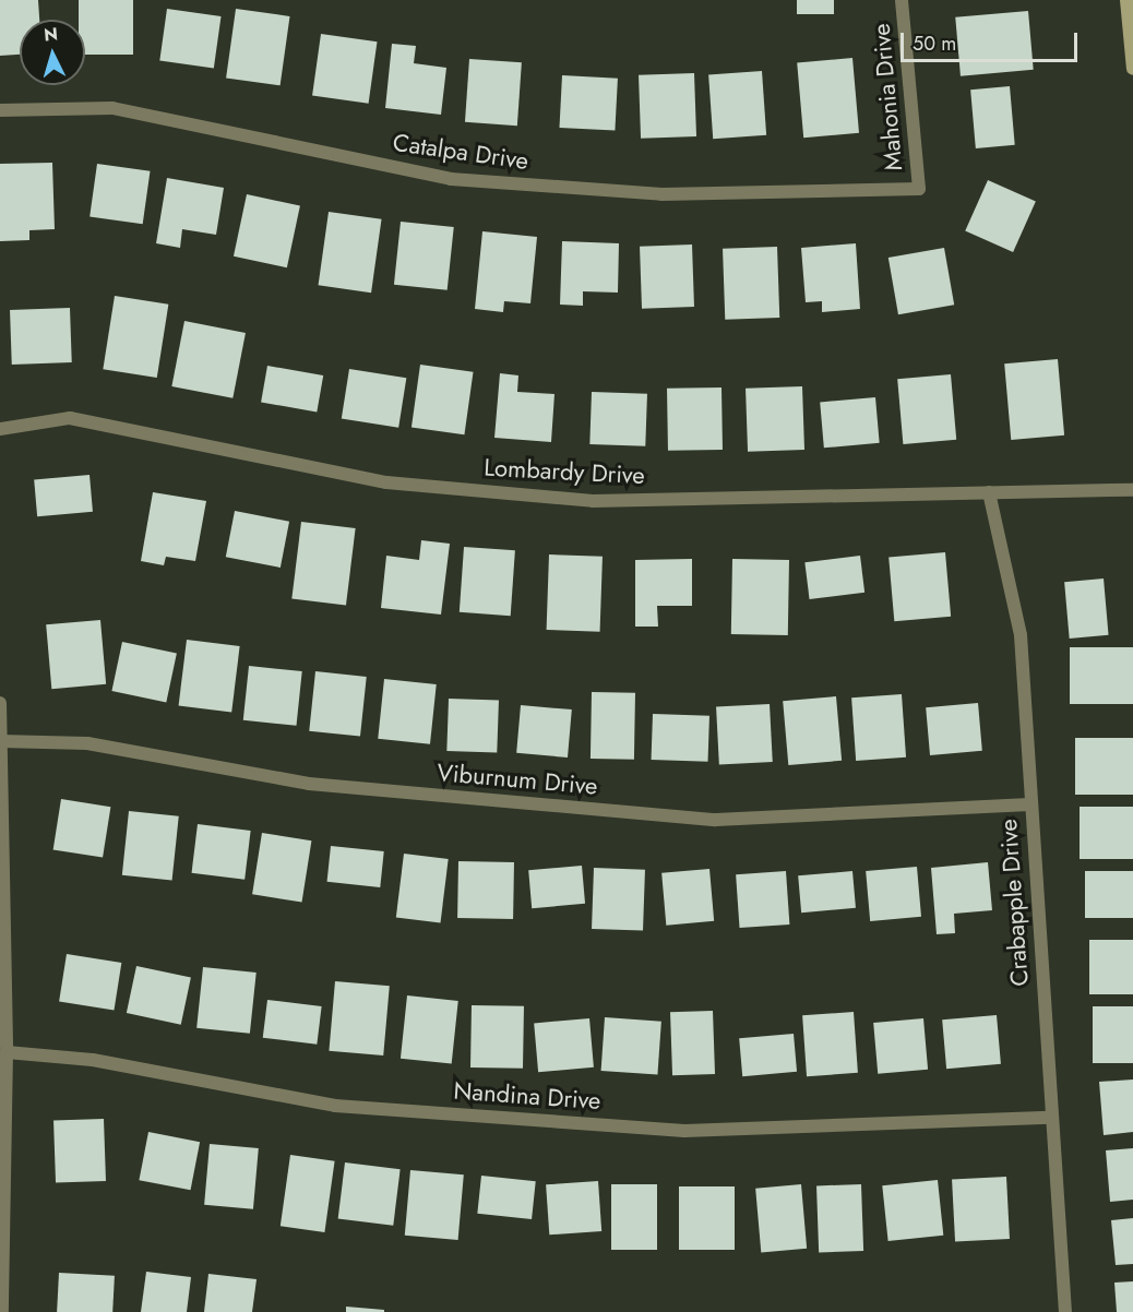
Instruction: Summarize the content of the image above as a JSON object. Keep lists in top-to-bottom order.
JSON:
{
  "streets": {
    "street": [
      "Mahonia Drive",
      "Catalpa Drive",
      "Lombardy Drive",
      "Viburnum Drive",
      "Crabapple Drive",
      "Nandina Drive"
    ]
  },
  "crossings": [
    ["Mahonia Drive", "Catalpa Drive"],
    ["Lombardy Drive", "Crabapple Drive"],
    ["Viburnum Drive", "Crabapple Drive"],
    ["Crabapple Drive", "Nandina Drive"]
  ],
  "scale_bar": "50 m",
  "north": "top"
}
